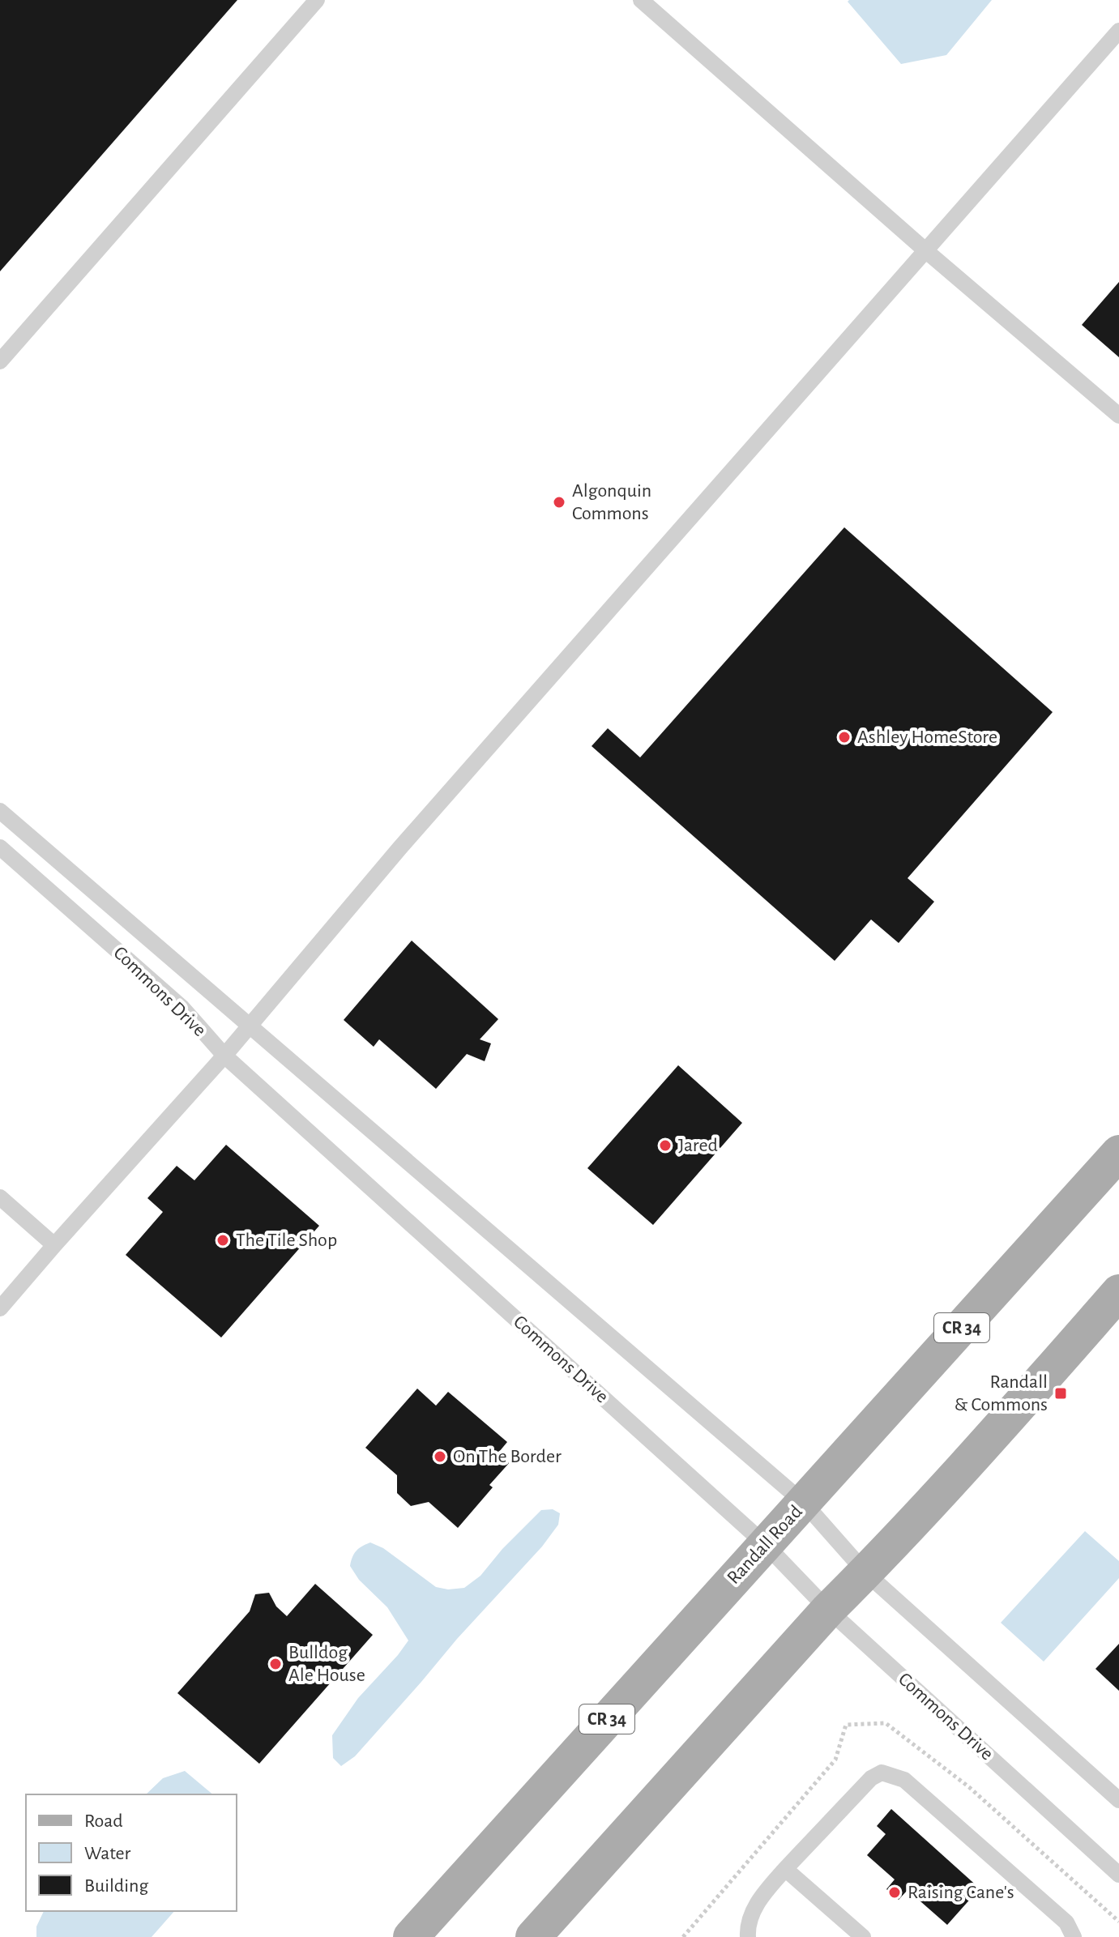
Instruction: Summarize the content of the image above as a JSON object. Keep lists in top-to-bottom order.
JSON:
{
  "streets": {
    "main road": ["CR 34", "Randall Road"],
    "lane": ["Commons Drive"]
  },
  "crossings": [
    ["Commons Drive", "Randall Road"]
  ],
  "places": {
    "other": [
      "Algonquin Commons",
      "Ashley HomeStore",
      "Jared",
      "The Tile Shop",
      "On The Border",
      "Bulldog Ale House",
      "Raising Cane's"
    ],
    "transit": ["Randall & Commons"]
  },
  "legend": ["Road", "Water", "Building"]
}
